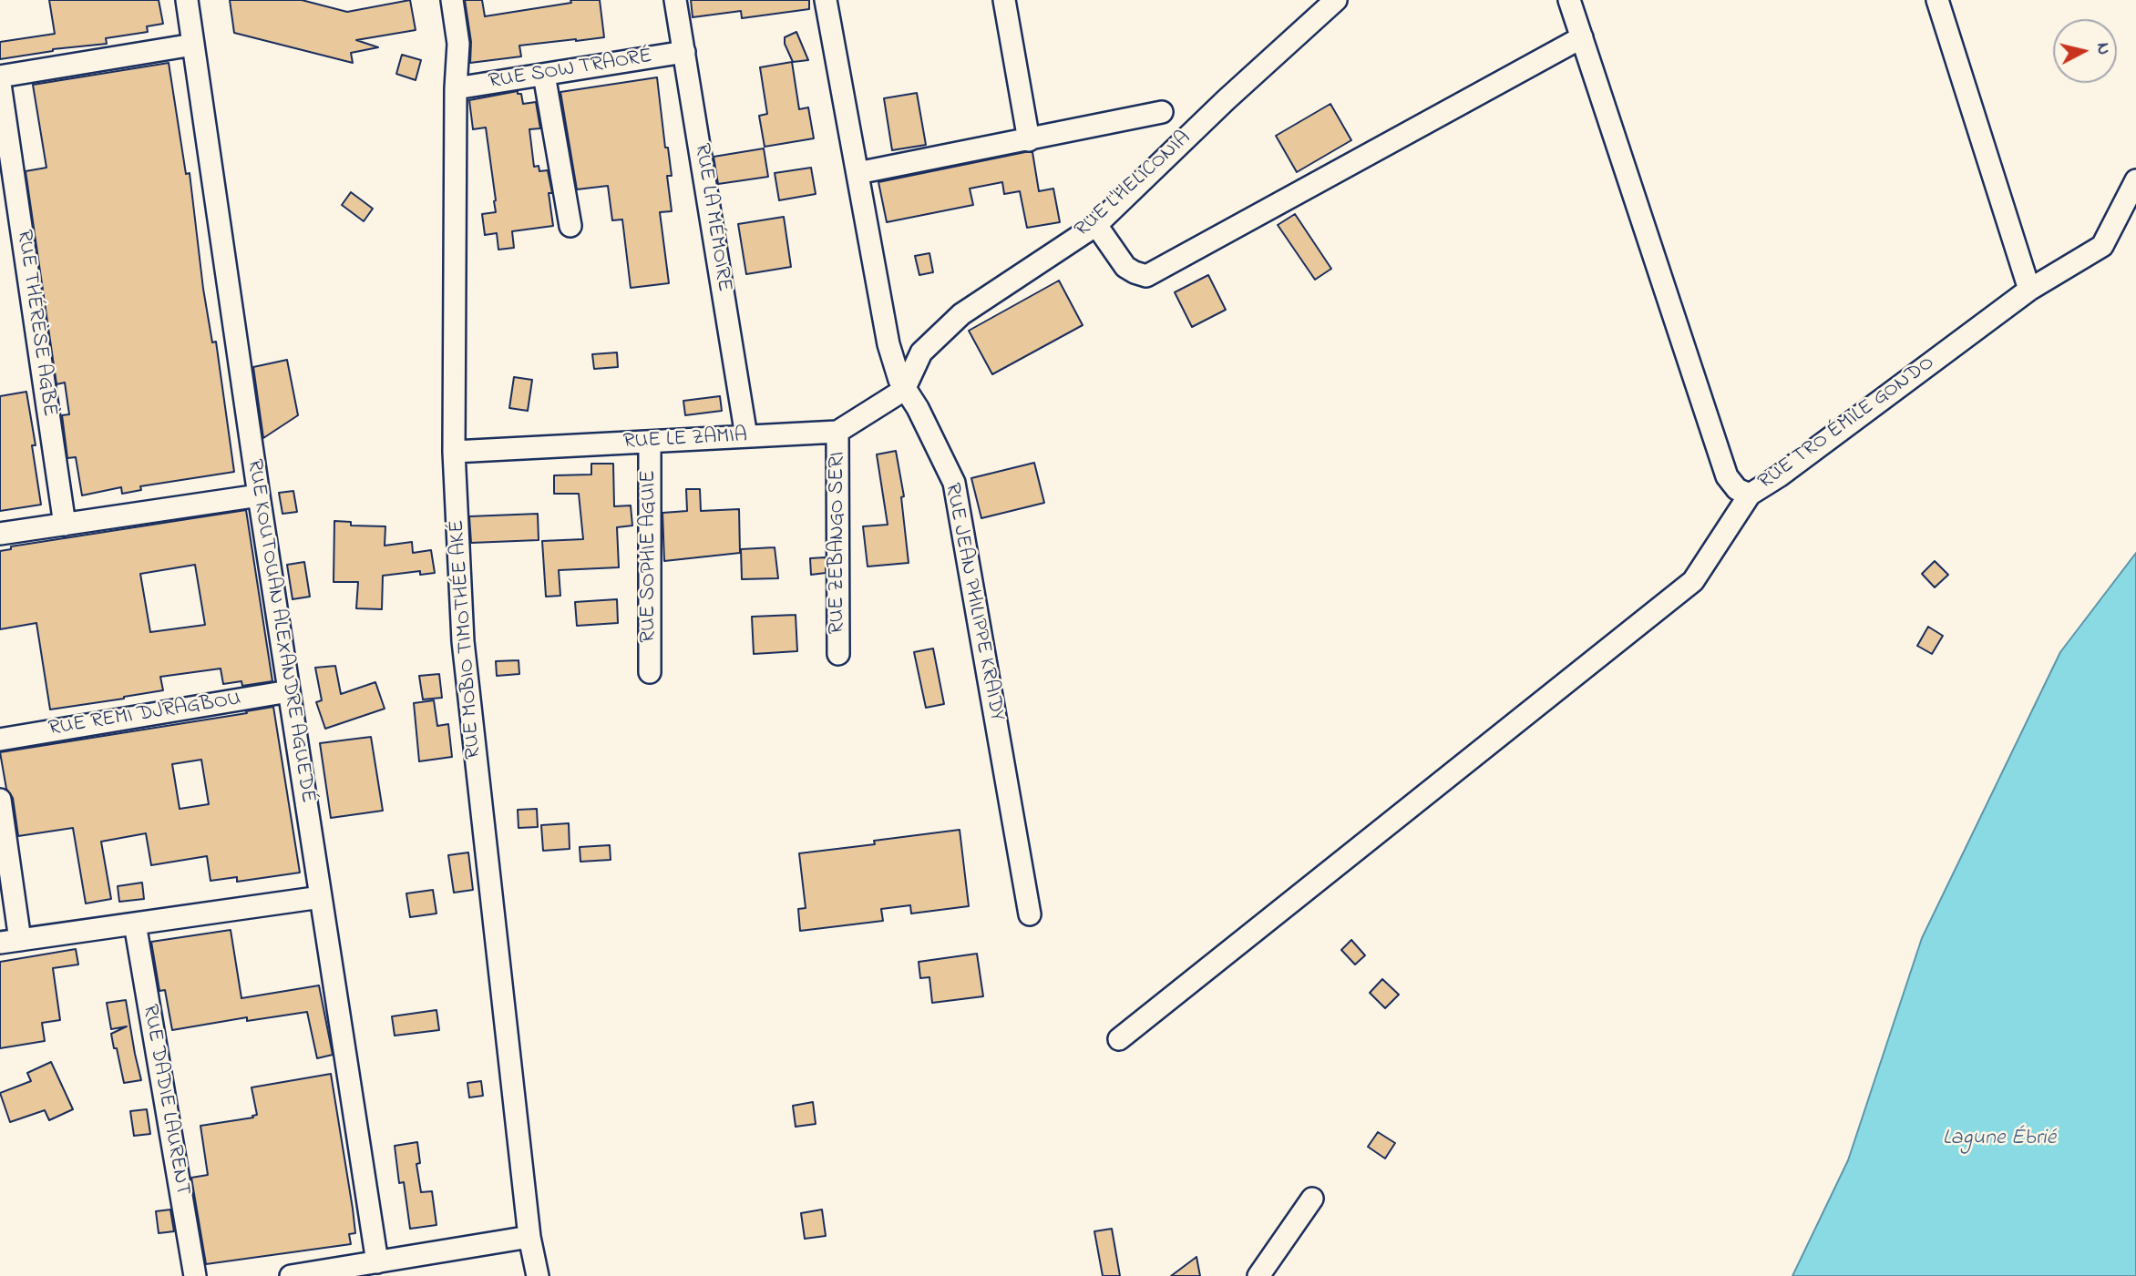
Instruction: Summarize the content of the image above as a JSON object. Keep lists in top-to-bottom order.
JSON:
{
  "streets": {
    "street": [
      "RUE SOW TRAORÉ",
      "RUE L'HELICONIA",
      "RUE LA MÉMOIRE",
      "RUE THÉRÈSE AGBÈ",
      "RUE TRO ÉMILE GONDO",
      "RUE LE ZAMIA",
      "RUE ZEBANGO SERI",
      "RUE SOPHIE AGUIE",
      "RUE JEAN PHILIPPE KRAIDY",
      "RUE KOUTOUAN ALEXANDRE AGUEDÉ",
      "RUE MOBIO TIMOTHÉE AKÉ",
      "RUE REMI DJRAGBOU",
      "RUE DADIE LAURENT"
    ]
  },
  "crossings": [
    ["RUE SOW TRAORÉ", "RUE LA MÉMOIRE"],
    ["RUE SOW TRAORÉ", "RUE MOBIO TIMOTHÉE AKÉ"],
    ["RUE L'HELICONIA", "RUE LE ZAMIA"],
    ["RUE L'HELICONIA", "RUE JEAN PHILIPPE KRAIDY"],
    ["RUE LA MÉMOIRE", "RUE LE ZAMIA"],
    ["RUE LE ZAMIA", "RUE ZEBANGO SERI"],
    ["RUE LE ZAMIA", "RUE SOPHIE AGUIE"],
    ["RUE LE ZAMIA", "RUE JEAN PHILIPPE KRAIDY"],
    ["RUE LE ZAMIA", "RUE MOBIO TIMOTHÉE AKÉ"],
    ["RUE KOUTOUAN ALEXANDRE AGUEDÉ", "RUE REMI DJRAGBOU"]
  ],
  "water": ["Lagune Ébrié"],
  "north": "right"
}
